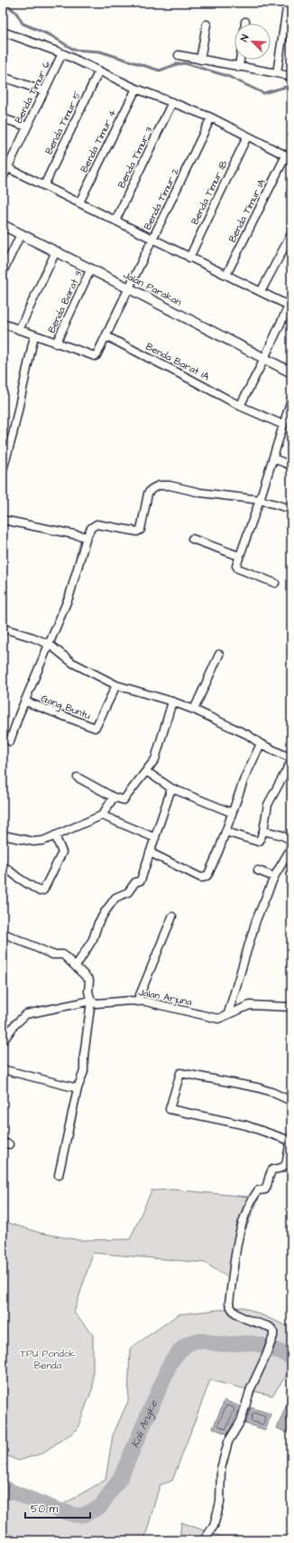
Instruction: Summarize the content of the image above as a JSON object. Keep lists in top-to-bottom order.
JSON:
{
  "streets": {
    "street": [
      "Benda Timur 6",
      "Benda Timur 5",
      "Benda Timur 4",
      "Benda Timur 3",
      "Benda Timur 1B",
      "Benda Timur 2",
      "Benda Timur 1A",
      "Jalan Parakan",
      "Benda Barat 3",
      "Benda Barat 1A",
      "Gang Buntu",
      "Jalan Arjuna"
    ]
  },
  "crossings": [
    ["Benda Timur 2", "Jalan Parakan"],
    ["Benda Timur 2", "Benda Barat 3"],
    ["Benda Timur 2", "Benda Barat 1A"],
    ["Jalan Parakan", "Benda Barat 3"]
  ],
  "water": ["Kali Angke"],
  "parks": ["TPU Pondok Benda"],
  "scale_bar": "50 m",
  "north": "top left"
}
